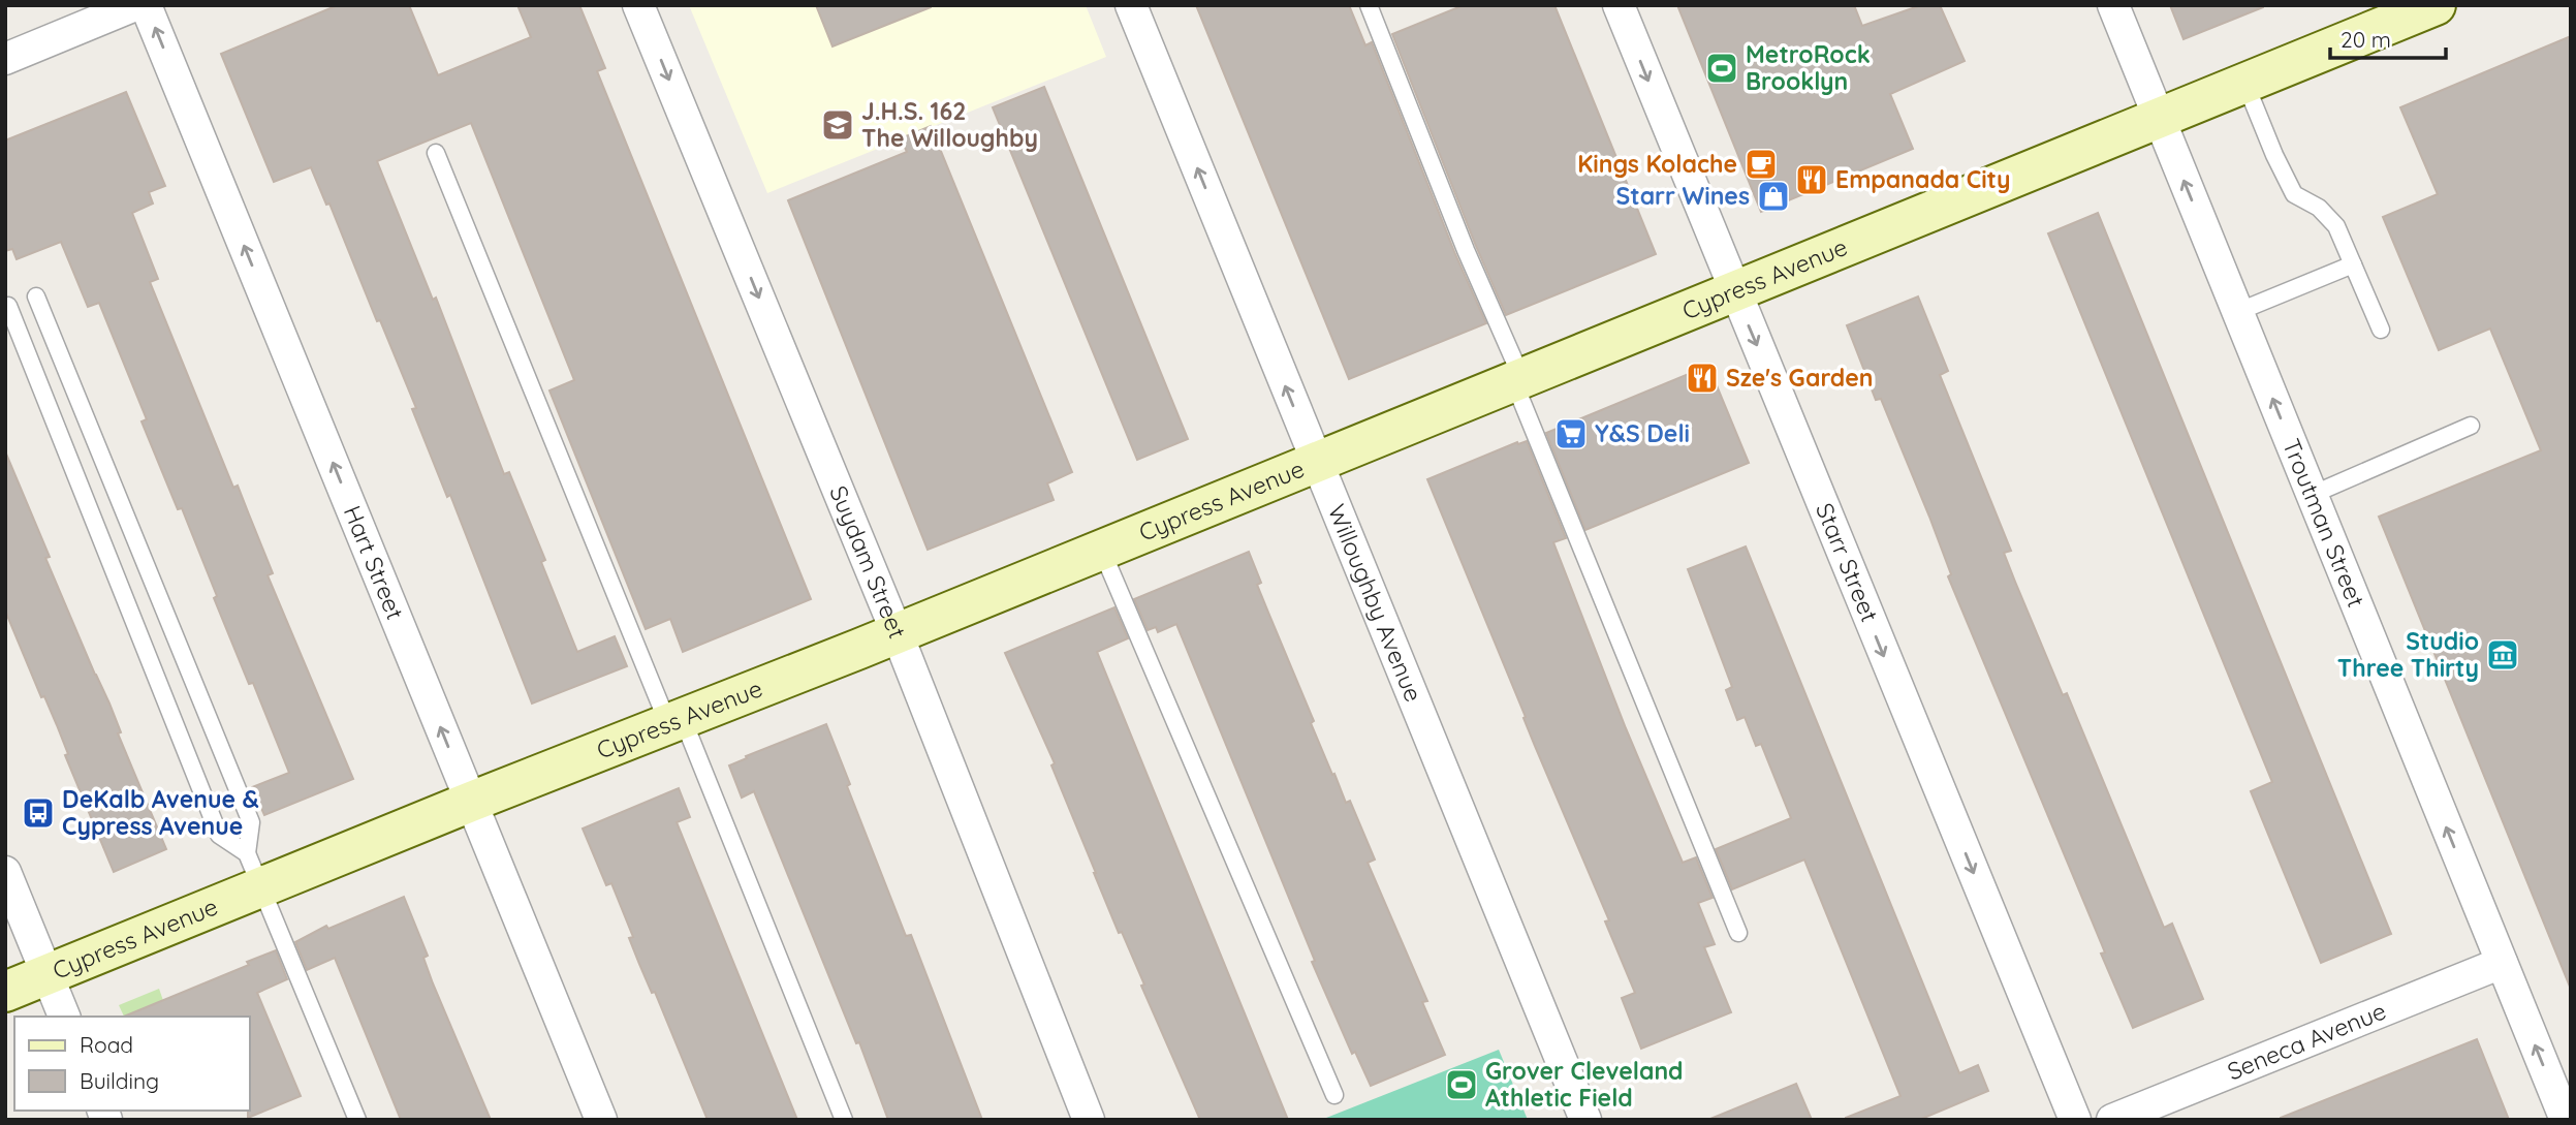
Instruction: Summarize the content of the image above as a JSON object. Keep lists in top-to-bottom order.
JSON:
{
  "streets": {
    "main road": ["Cypress Avenue"],
    "street": [
      "Troutman Street",
      "Suydam Street",
      "Hart Street",
      "Starr Street",
      "Willoughby Avenue",
      "Seneca Avenue"
    ]
  },
  "crossings": [
    ["Cypress Avenue", "Troutman Street"],
    ["Cypress Avenue", "Suydam Street"],
    ["Cypress Avenue", "Hart Street"],
    ["Cypress Avenue", "Starr Street"],
    ["Cypress Avenue", "Willoughby Avenue"],
    ["Troutman Street", "Seneca Avenue"]
  ],
  "one_way": [
    "Troutman Street",
    "Suydam Street",
    "Hart Street",
    "Starr Street",
    "Willoughby Avenue"
  ],
  "places": {
    "sports": ["MetroRock Brooklyn", "Grover Cleveland Athletic Field"],
    "school or university": ["J.H.S. 162 The Willoughby"],
    "cafe": ["Kings Kolache"],
    "restaurant": ["Empanada City", "Sze's Garden"],
    "shop": ["Starr Wines"],
    "supermarket": ["Y&S Deli"],
    "museum": ["Studio Three Thirty"],
    "bus stop": ["DeKalb Avenue & Cypress Avenue"]
  },
  "legend": ["Road", "Building"],
  "scale_bar": "20 m"
}
